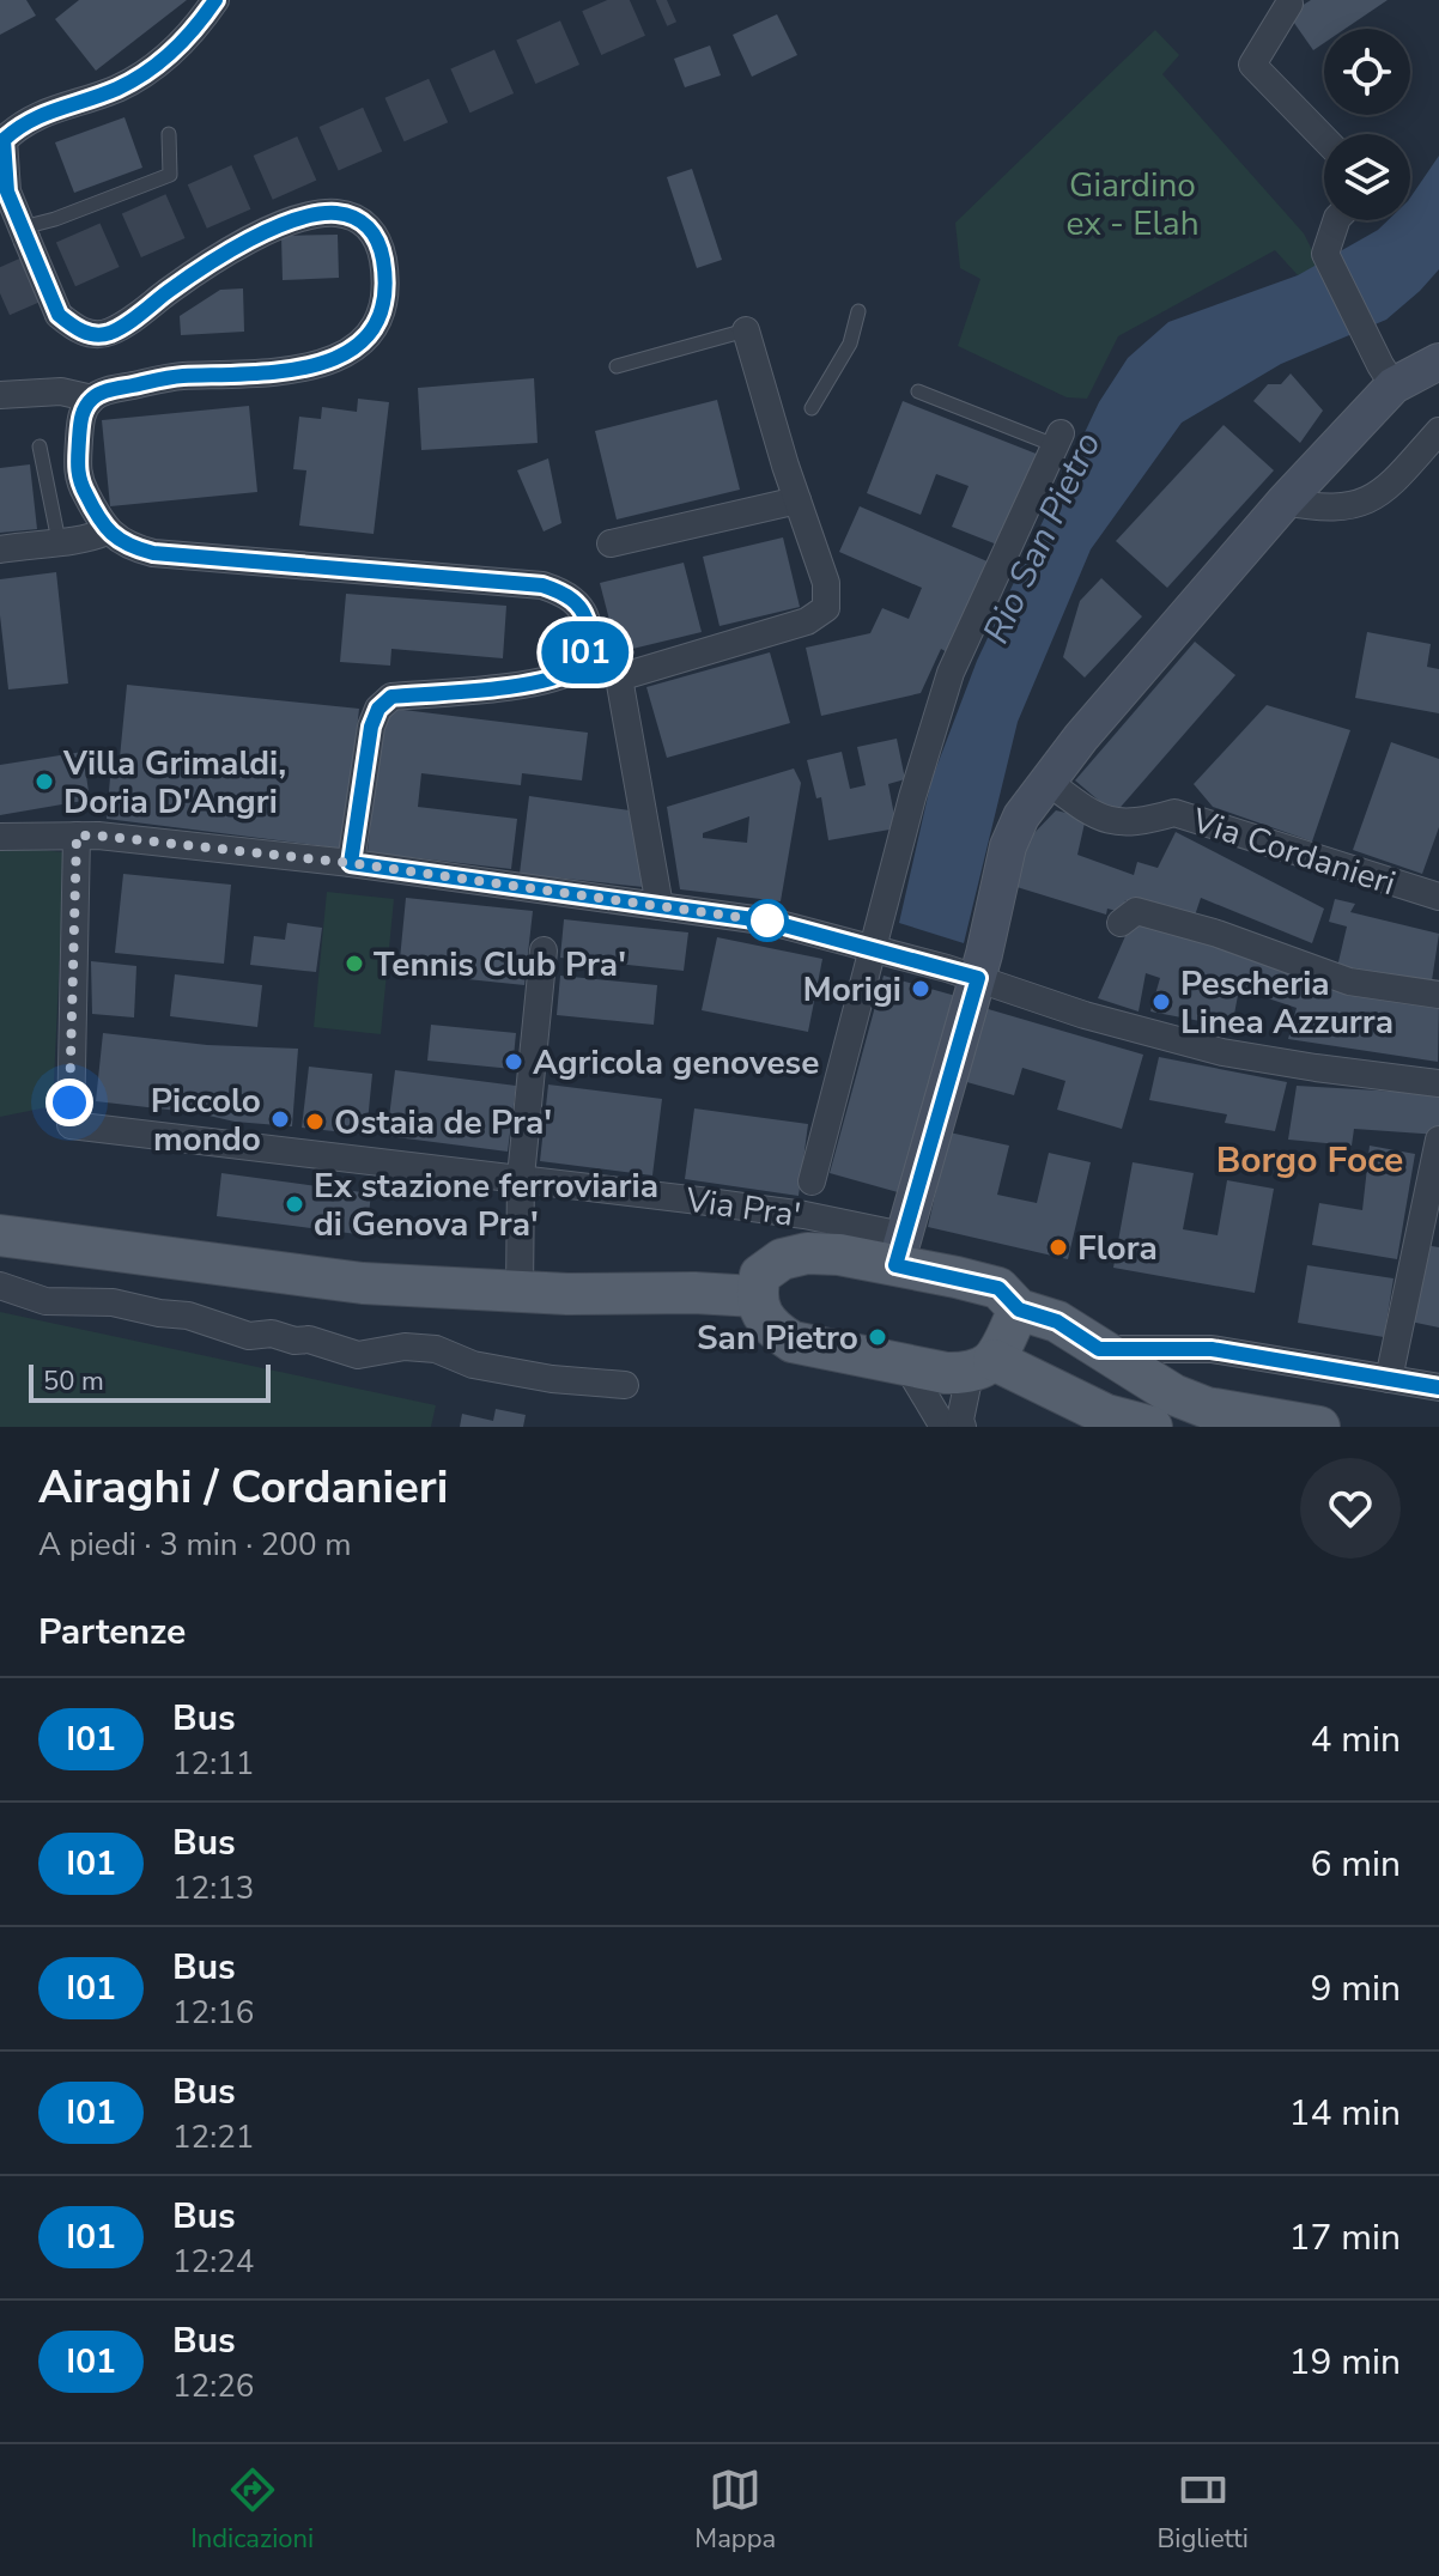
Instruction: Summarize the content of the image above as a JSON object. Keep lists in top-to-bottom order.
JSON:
{
  "streets": {
    "street": ["Via Cordanieri", "Via Pra'"]
  },
  "districts": ["Borgo Foce"],
  "water": ["Rio San Pietro"],
  "parks": ["Giardino ex - Elah"],
  "places": [
    "Villa Grimaldi, Doria D'Angri",
    "Tennis Club Pra'",
    "Morigi",
    "Pescheria Linea Azzurra",
    "Agricola genovese",
    "Piccolo mondo",
    "Ostaia de Pra'",
    "Ex stazione ferroviaria di Genova Pra'",
    "Flora",
    "San Pietro"
  ],
  "lines": ["bus line I01"],
  "scale_bar": "50 m",
  "page": {
    "on_map": "I01",
    "scale": "50 m",
    "heading": [
      ["Airaghi / Cordanieri", "A piedi · 3 min · 200 m"],
      "Partenze"
    ],
    "list": [
      {
        "mark": "I01",
        "name": "Bus",
        "note": "12:11",
        "value": "4 min"
      },
      {
        "mark": "I01",
        "name": "Bus",
        "note": "12:13",
        "value": "6 min"
      },
      {
        "mark": "I01",
        "name": "Bus",
        "note": "12:16",
        "value": "9 min"
      },
      {
        "mark": "I01",
        "name": "Bus",
        "note": "12:21",
        "value": "14 min"
      },
      {
        "mark": "I01",
        "name": "Bus",
        "note": "12:24",
        "value": "17 min"
      },
      {
        "mark": "I01",
        "name": "Bus",
        "note": "12:26",
        "value": "19 min"
      }
    ],
    "tabs": ["Indicazioni", "Mappa", "Biglietti"]
  }
}
